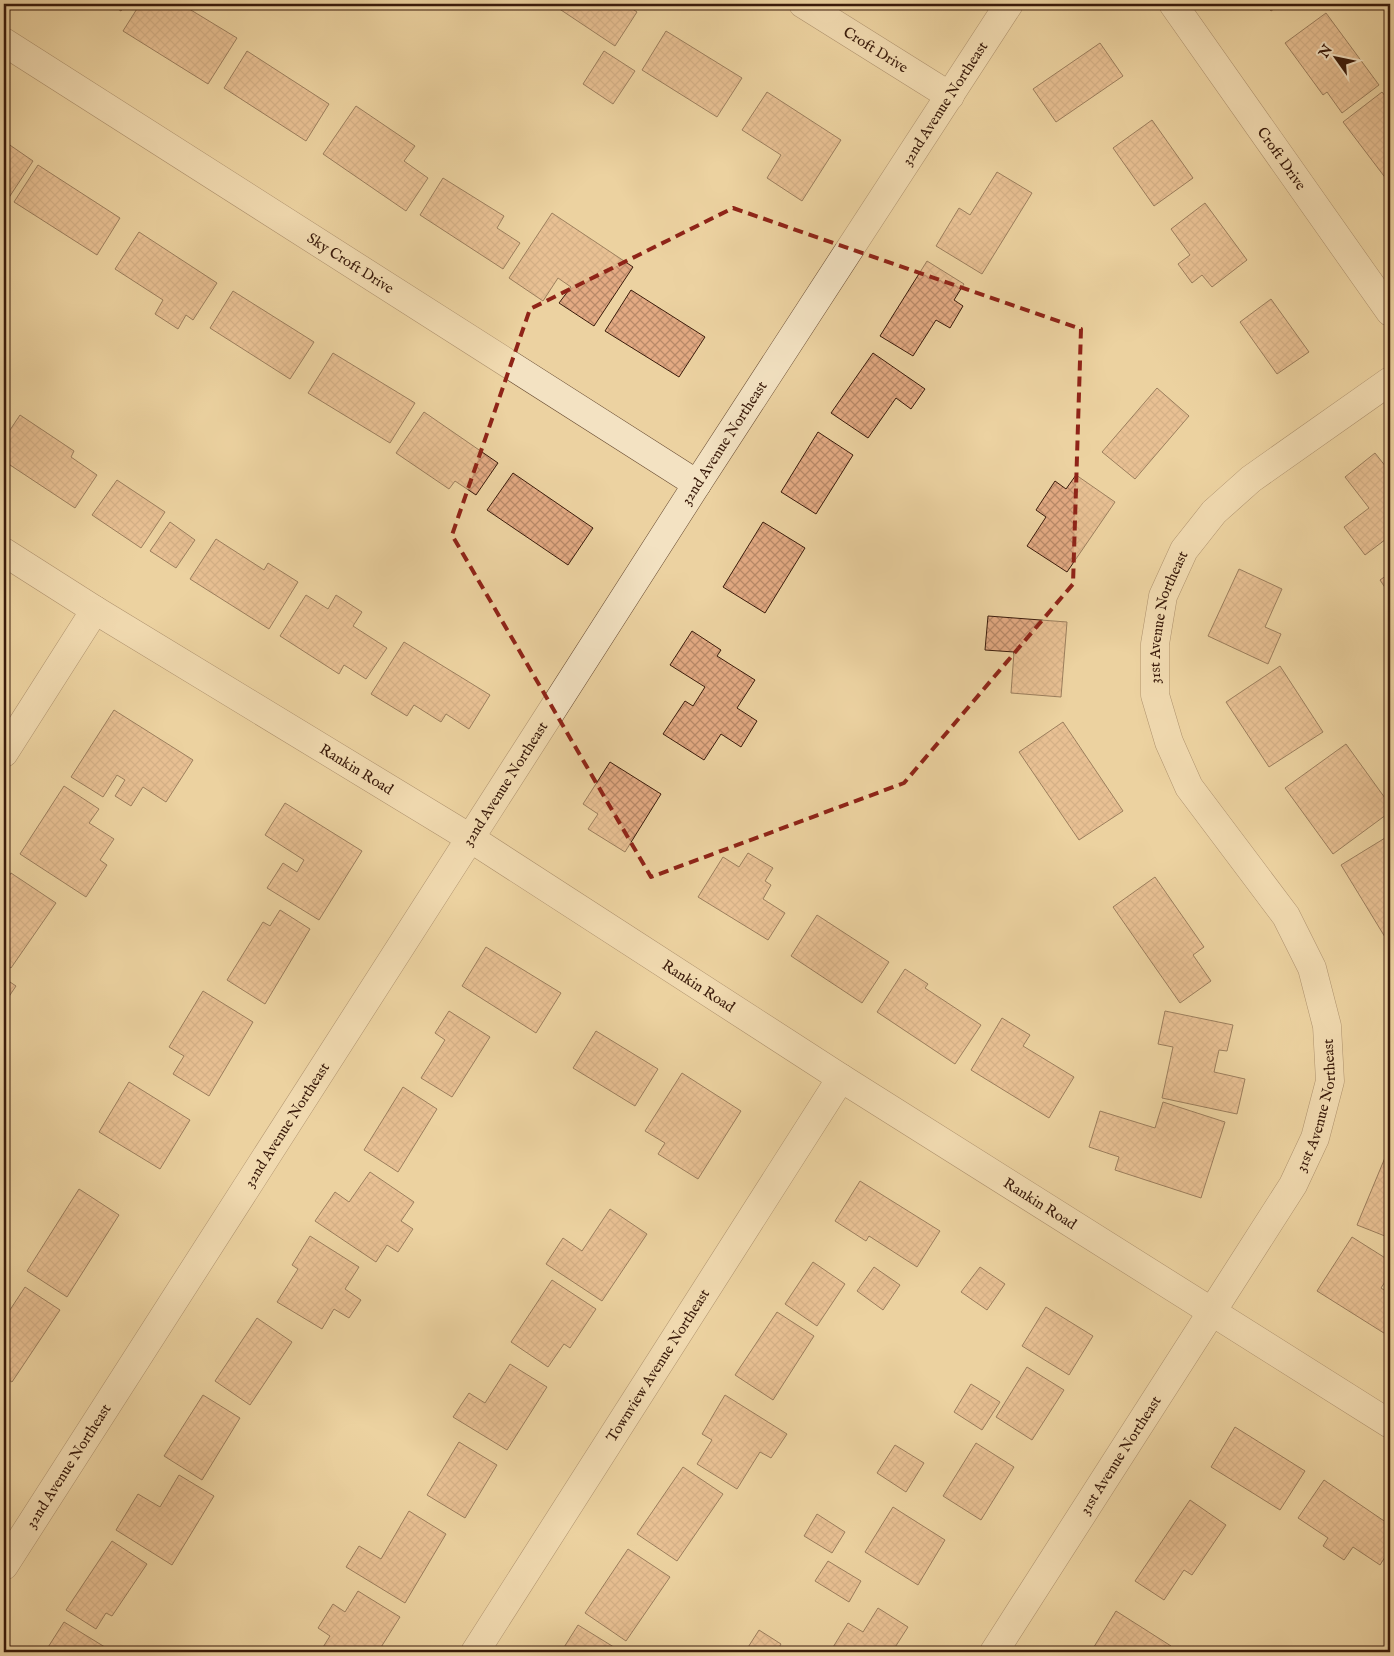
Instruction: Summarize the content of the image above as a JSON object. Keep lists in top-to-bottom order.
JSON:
{
  "streets": {
    "street": [
      "Croft Drive",
      "32nd Avenue Northeast",
      "Sky Croft Drive",
      "31st Avenue Northeast",
      "Rankin Road",
      "Townview Avenue Northeast"
    ]
  },
  "crossings": [
    ["Croft Drive", "32nd Avenue Northeast"],
    ["32nd Avenue Northeast", "Sky Croft Drive"],
    ["32nd Avenue Northeast", "Rankin Road"],
    ["31st Avenue Northeast", "Rankin Road"],
    ["Rankin Road", "Townview Avenue Northeast"]
  ],
  "north": "top left"
}
